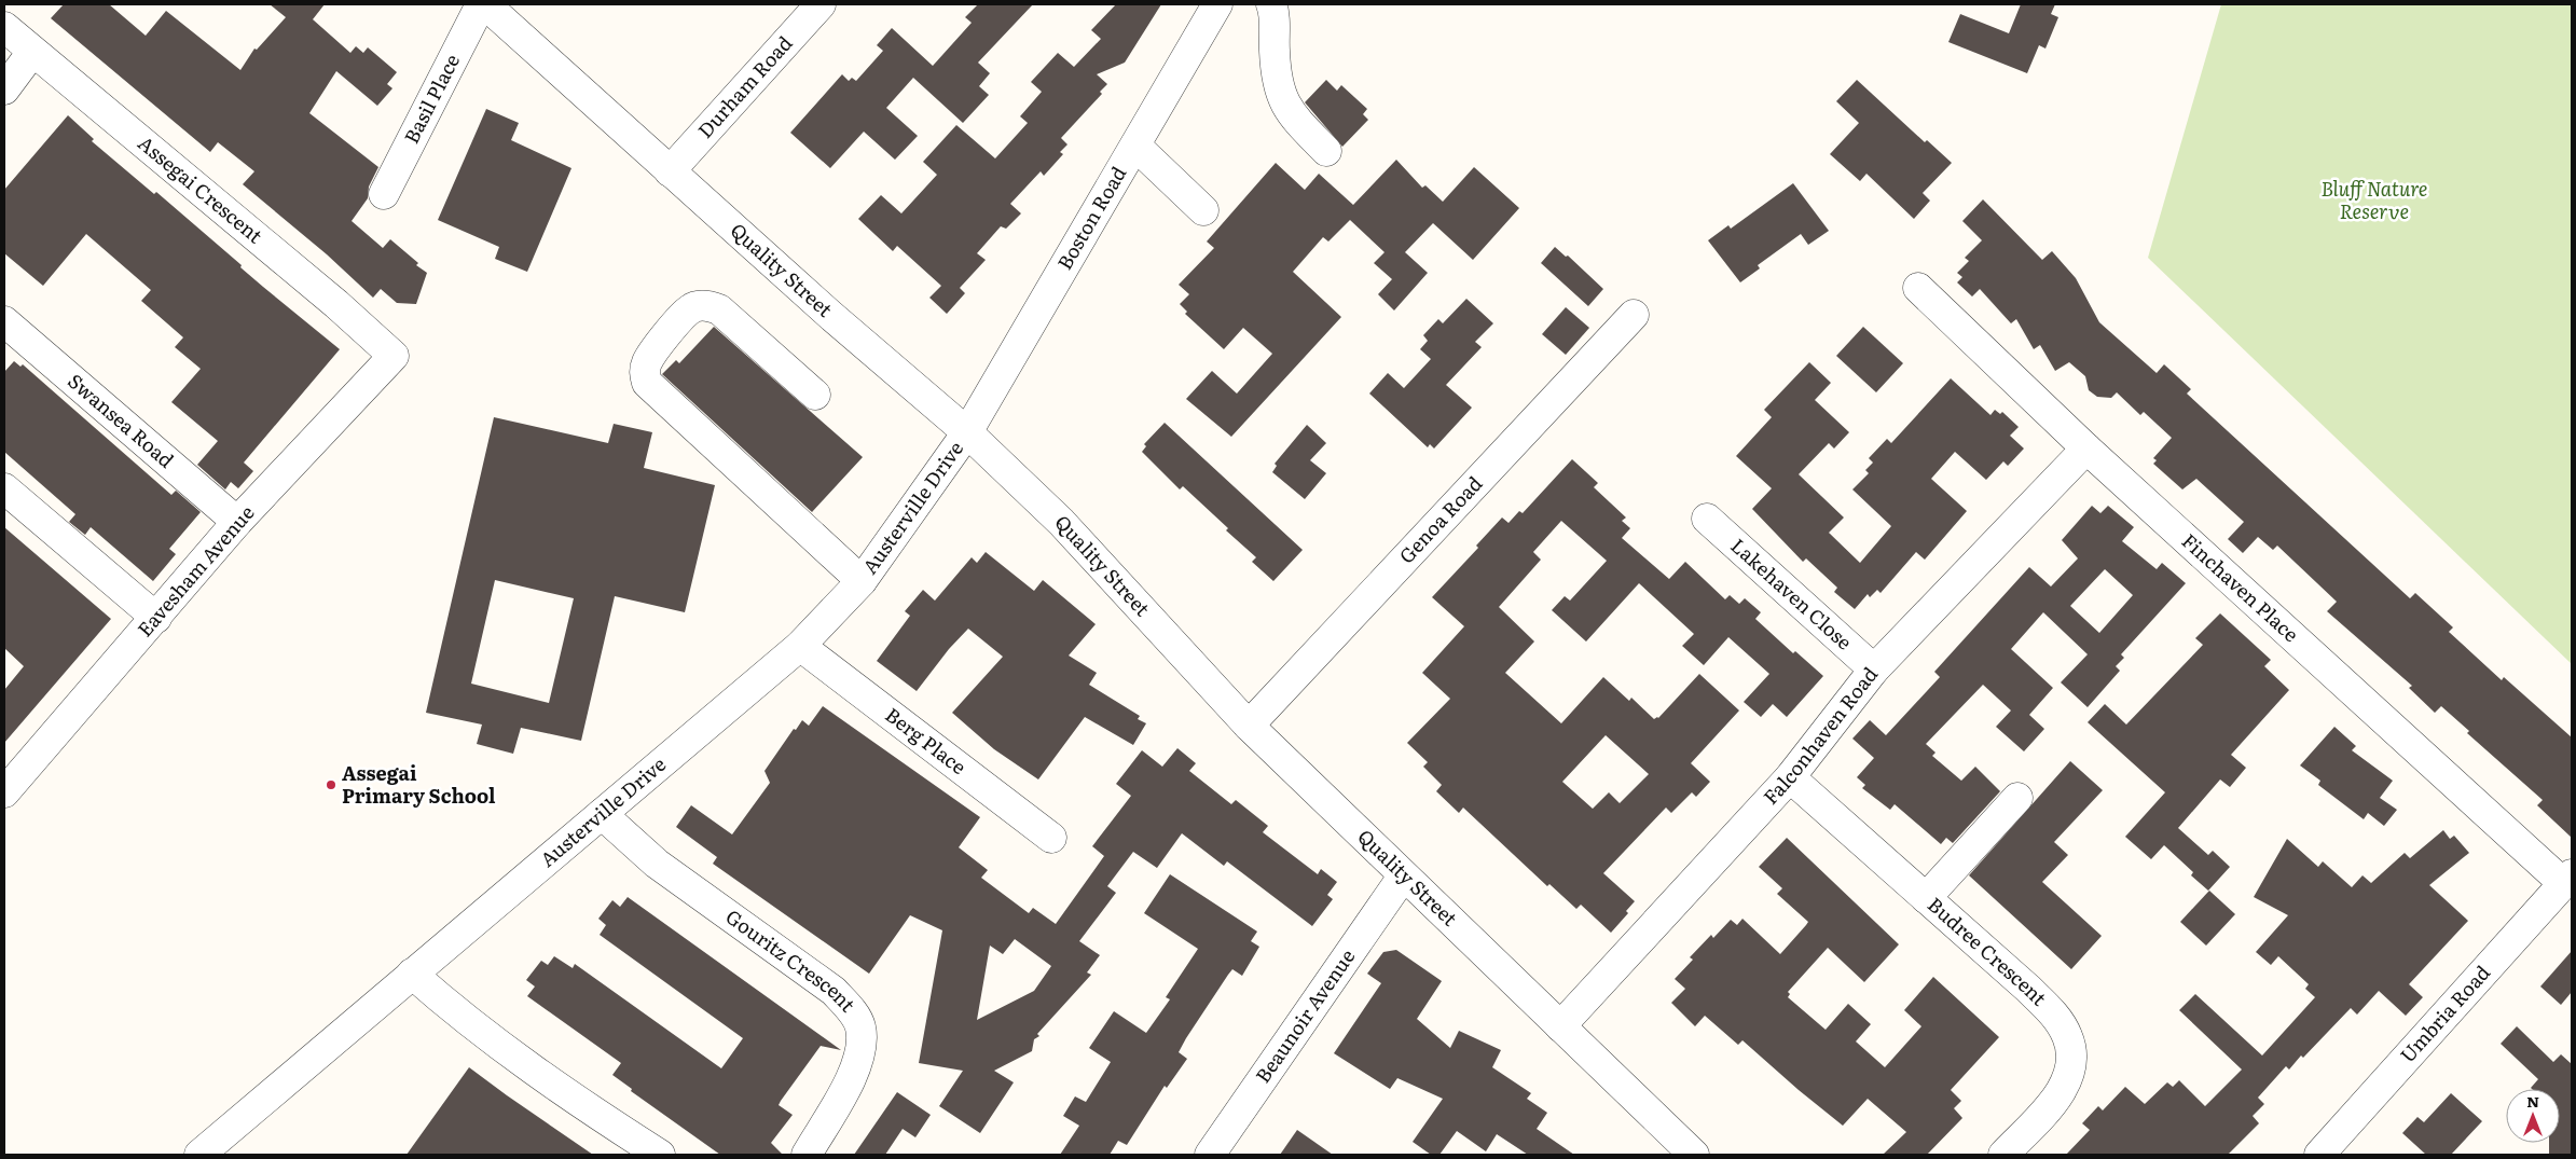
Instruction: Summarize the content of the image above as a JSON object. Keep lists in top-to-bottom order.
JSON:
{
  "streets": {
    "street": [
      "Durham Road",
      "Basil Place",
      "Assegai Crescent",
      "Boston Road",
      "Quality Street",
      "Swansea Road",
      "Austerville Drive",
      "Genoa Road",
      "Eavesham Avenue",
      "Finchaven Place",
      "Lakehaven Close",
      "Falconhaven Road",
      "Berg Place",
      "Budree Crescent",
      "Gouritz Crescent",
      "Umbria Road",
      "Beaunoir Avenue"
    ]
  },
  "crossings": [
    ["Durham Road", "Quality Street"],
    ["Assegai Crescent", "Eavesham Avenue"],
    ["Boston Road", "Quality Street"],
    ["Boston Road", "Austerville Drive"],
    ["Quality Street", "Austerville Drive"],
    ["Quality Street", "Genoa Road"],
    ["Quality Street", "Falconhaven Road"],
    ["Quality Street", "Beaunoir Avenue"],
    ["Swansea Road", "Eavesham Avenue"],
    ["Austerville Drive", "Berg Place"],
    ["Austerville Drive", "Gouritz Crescent"],
    ["Finchaven Place", "Falconhaven Road"],
    ["Finchaven Place", "Umbria Road"],
    ["Lakehaven Close", "Falconhaven Road"],
    ["Falconhaven Road", "Budree Crescent"]
  ],
  "parks": ["Bluff Nature Reserve"],
  "places": ["Assegai Primary School"],
  "north": "top"
}
